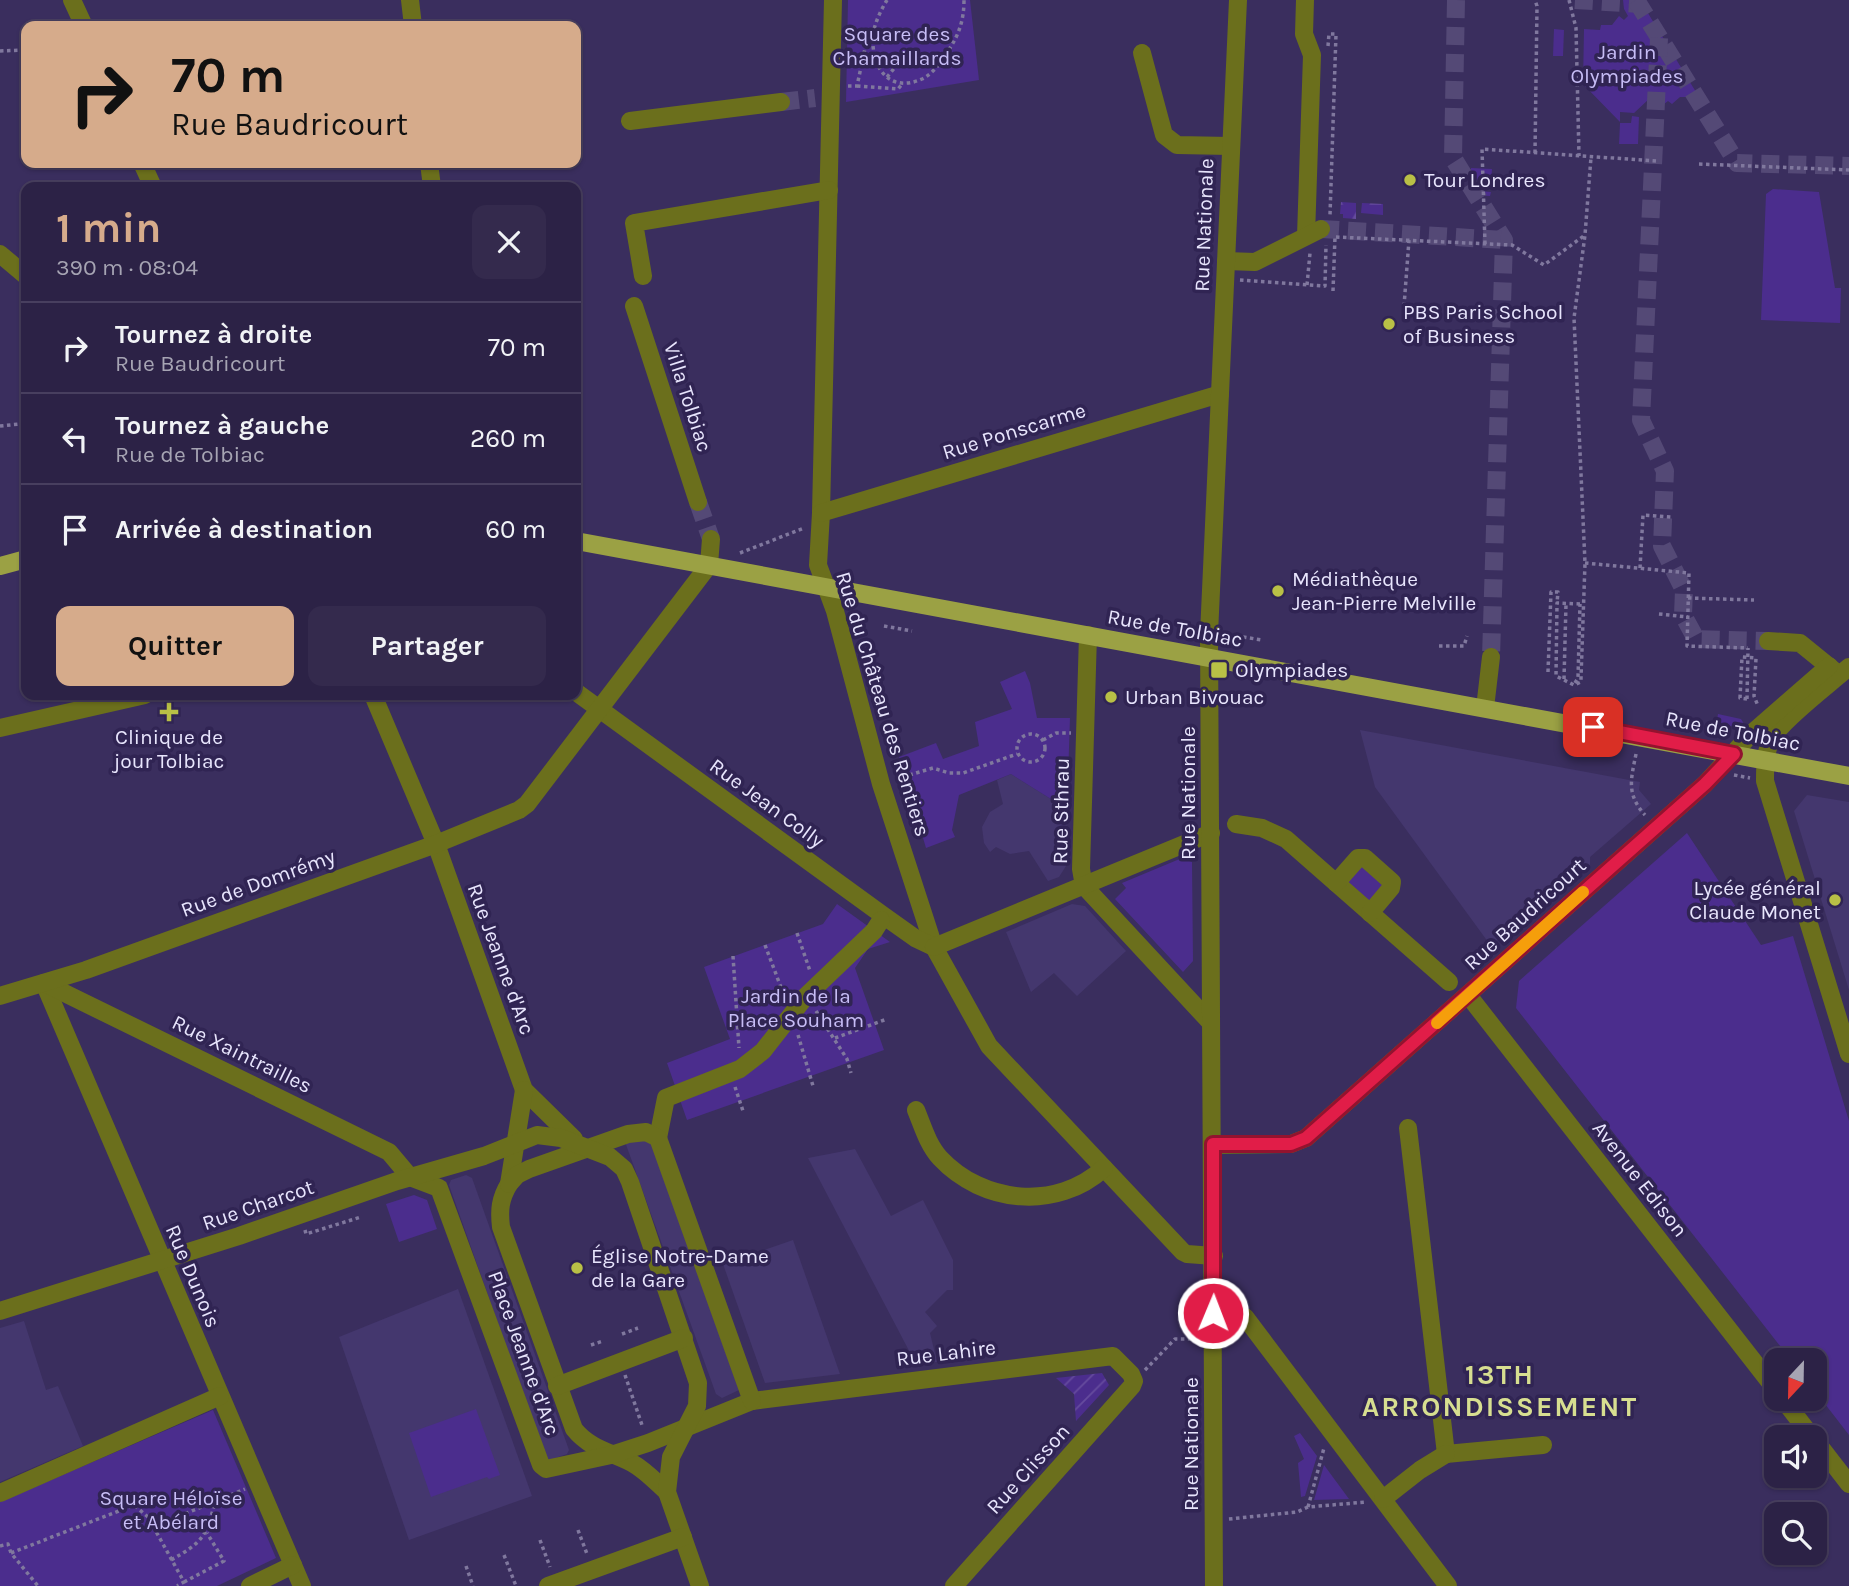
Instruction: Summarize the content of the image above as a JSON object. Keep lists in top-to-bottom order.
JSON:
{
  "streets": {
    "main road": ["Rue de Tolbiac"],
    "street": [
      "Rue Nationale",
      "Villa Tolbiac",
      "Rue Ponscarme",
      "Rue du Château des Rentiers",
      "Rue Jean Colly",
      "Rue Sthrau",
      "Rue de Domrémy",
      "Rue Baudricourt",
      "Rue Jeanne d'Arc",
      "Rue Xaintrailles",
      "Avenue Edison",
      "Rue Charcot",
      "Rue Dunois",
      "Place Jeanne d'Arc",
      "Rue Lahire",
      "Rue Clisson"
    ]
  },
  "crossings": [
    ["Rue Nationale", "Rue Ponscarme"],
    ["Rue Nationale", "Rue de Tolbiac"],
    ["Rue Nationale", "Rue du Château des Rentiers"],
    ["Rue Nationale", "Rue Sthrau"],
    ["Rue Nationale", "Rue Baudricourt"],
    ["Rue Ponscarme", "Rue du Château des Rentiers"],
    ["Rue de Tolbiac", "Rue du Château des Rentiers"],
    ["Rue de Tolbiac", "Rue Sthrau"],
    ["Rue de Tolbiac", "Rue Baudricourt"],
    ["Rue du Château des Rentiers", "Rue Jean Colly"],
    ["Rue Jean Colly", "Rue de Domrémy"],
    ["Rue de Domrémy", "Rue Jeanne d'Arc"],
    ["Rue de Domrémy", "Rue Xaintrailles"],
    ["Rue de Domrémy", "Rue Dunois"],
    ["Rue Baudricourt", "Avenue Edison"],
    ["Rue Jeanne d'Arc", "Rue Charcot"],
    ["Rue Jeanne d'Arc", "Place Jeanne d'Arc"],
    ["Rue Xaintrailles", "Rue Charcot"],
    ["Rue Xaintrailles", "Rue Dunois"],
    ["Rue Xaintrailles", "Place Jeanne d'Arc"],
    ["Rue Charcot", "Rue Dunois"],
    ["Rue Charcot", "Place Jeanne d'Arc"],
    ["Place Jeanne d'Arc", "Rue Lahire"],
    ["Rue Lahire", "Rue Clisson"]
  ],
  "districts": ["13TH ARRONDISSEMENT"],
  "parks": [
    "Square des Chamaillards",
    "Jardin Olympiades",
    "Jardin de la Place Souham",
    "Square Héloïse et Abélard"
  ],
  "places": {
    "other": [
      "Tour Londres",
      "PBS Paris School of Business",
      "Médiathèque Jean-Pierre Melville",
      "Urban Bivouac",
      "Lycée général Claude Monet",
      "Église Notre-Dame de la Gare"
    ],
    "transit": ["Olympiades"],
    "health": ["Clinique de jour Tolbiac"]
  },
  "north": "bottom",
  "page": {
    "turn": ["70 m", "Rue Baudricourt"],
    "heading": ["1 min", "390 m · 08:04"],
    "list": [
      {
        "name": "Tournez à droite",
        "note": "Rue Baudricourt",
        "value": "70 m"
      },
      {
        "name": "Tournez à gauche",
        "note": "Rue de Tolbiac",
        "value": "260 m"
      },
      {
        "name": "Arrivée à destination",
        "value": "60 m"
      }
    ],
    "buttons": ["Quitter", "Partager"]
  }
}
